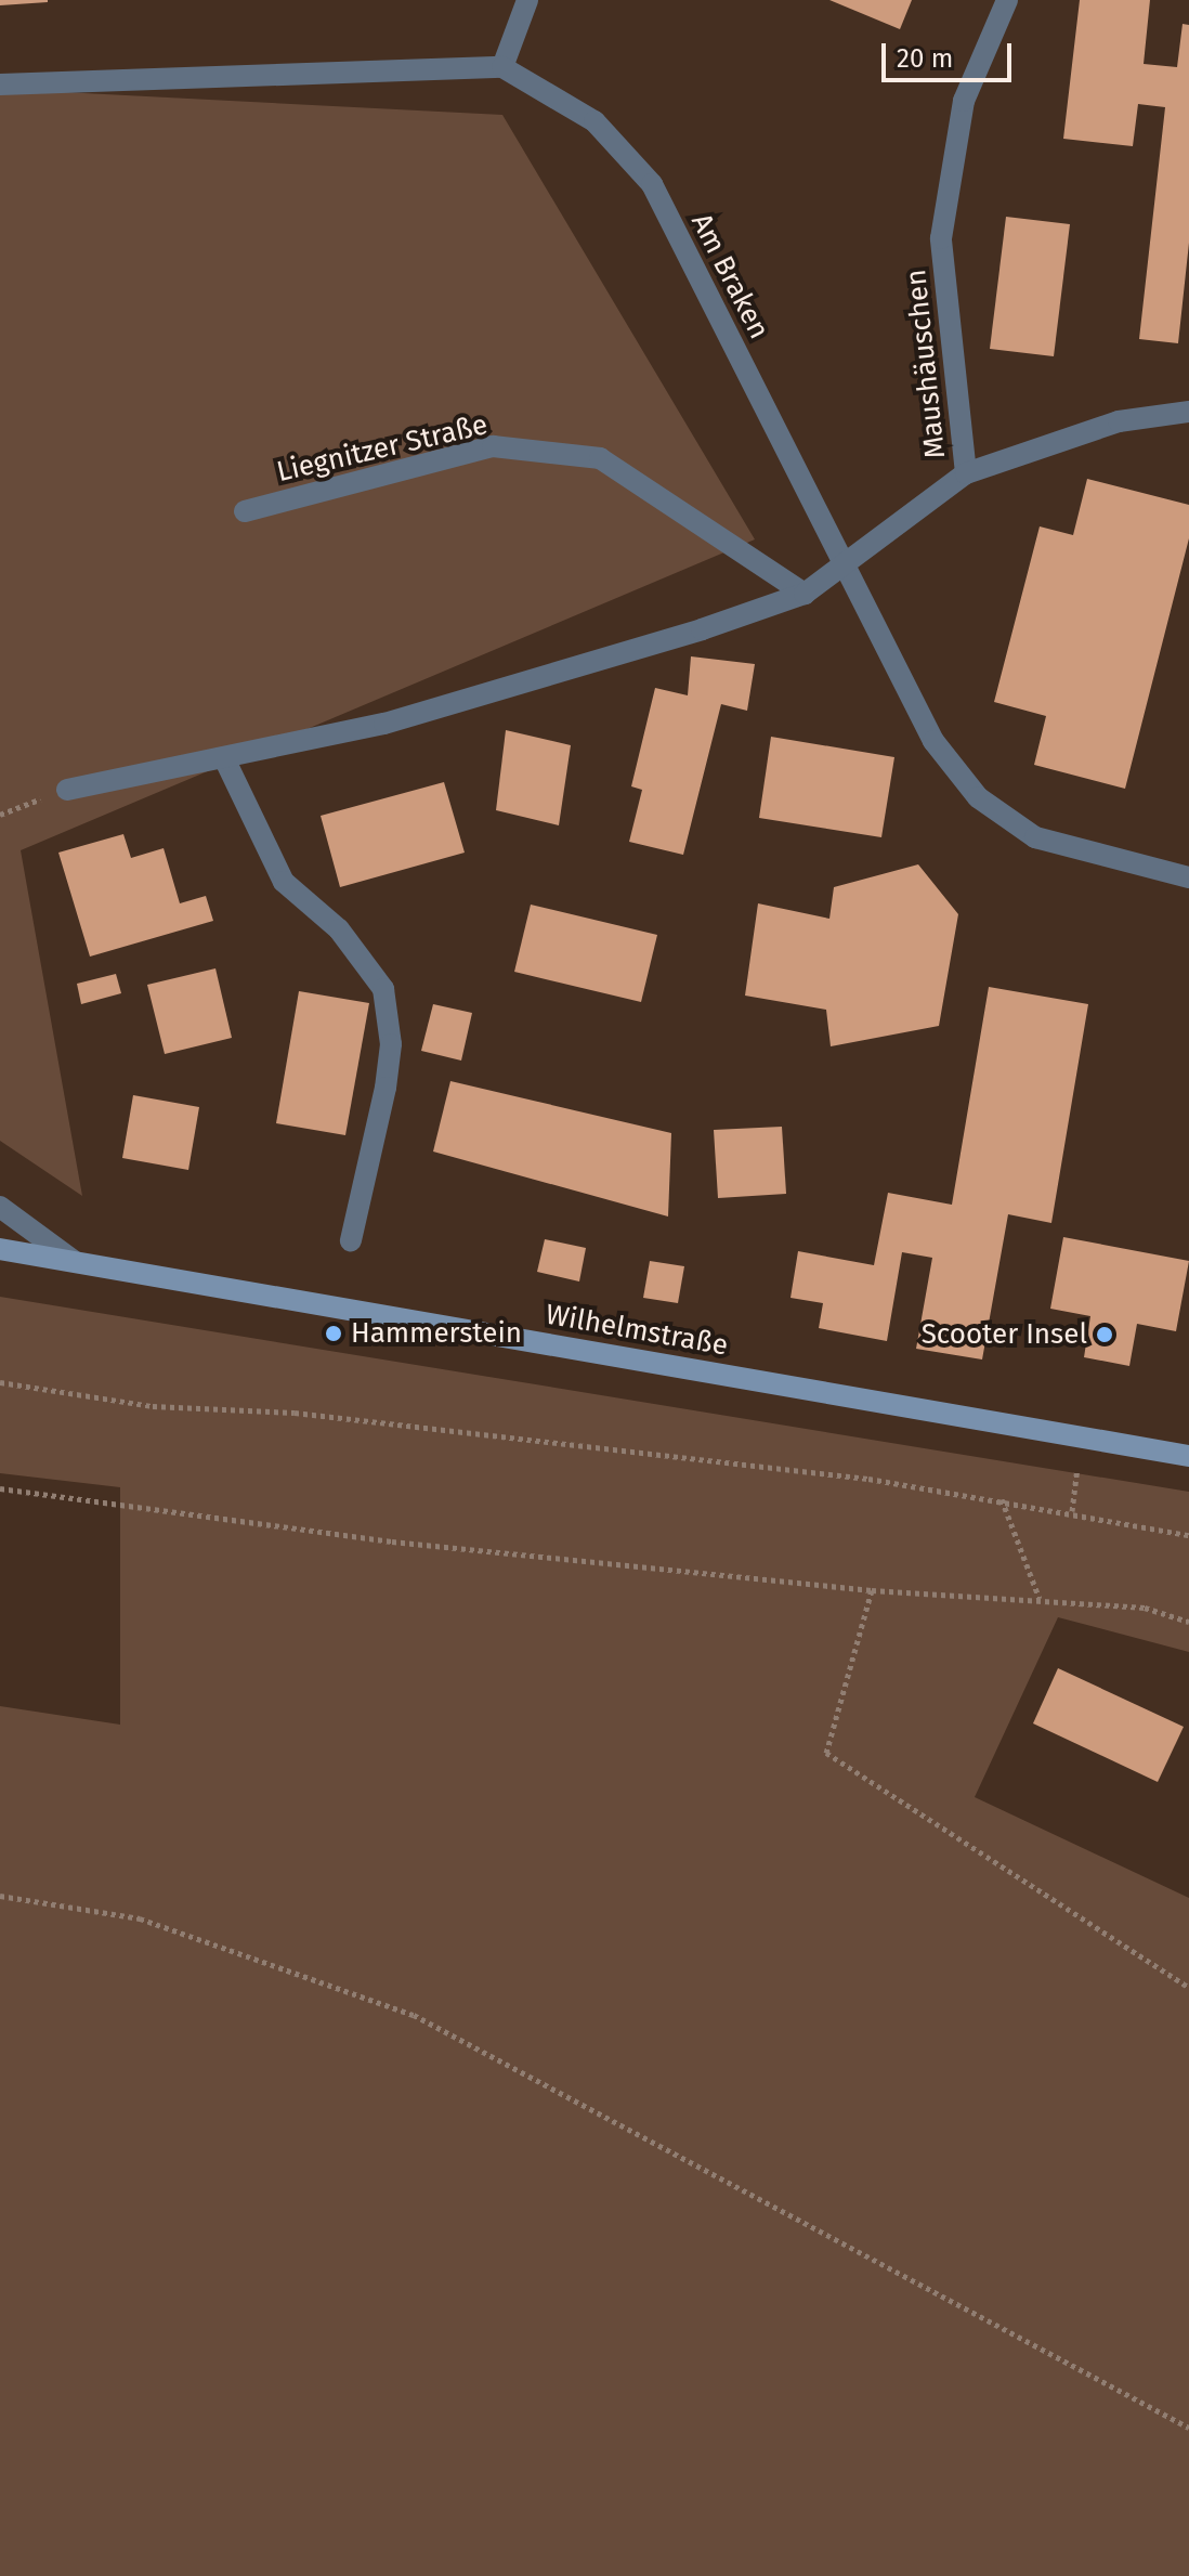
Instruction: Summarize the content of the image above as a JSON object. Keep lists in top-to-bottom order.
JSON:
{
  "streets": {
    "main road": ["Wilhelmstraße"],
    "street": ["Am Braken", "Maushäuschen", "Liegnitzer Straße"]
  },
  "places": ["Hammerstein", "Scooter Insel"],
  "scale_bar": "20 m"
}
